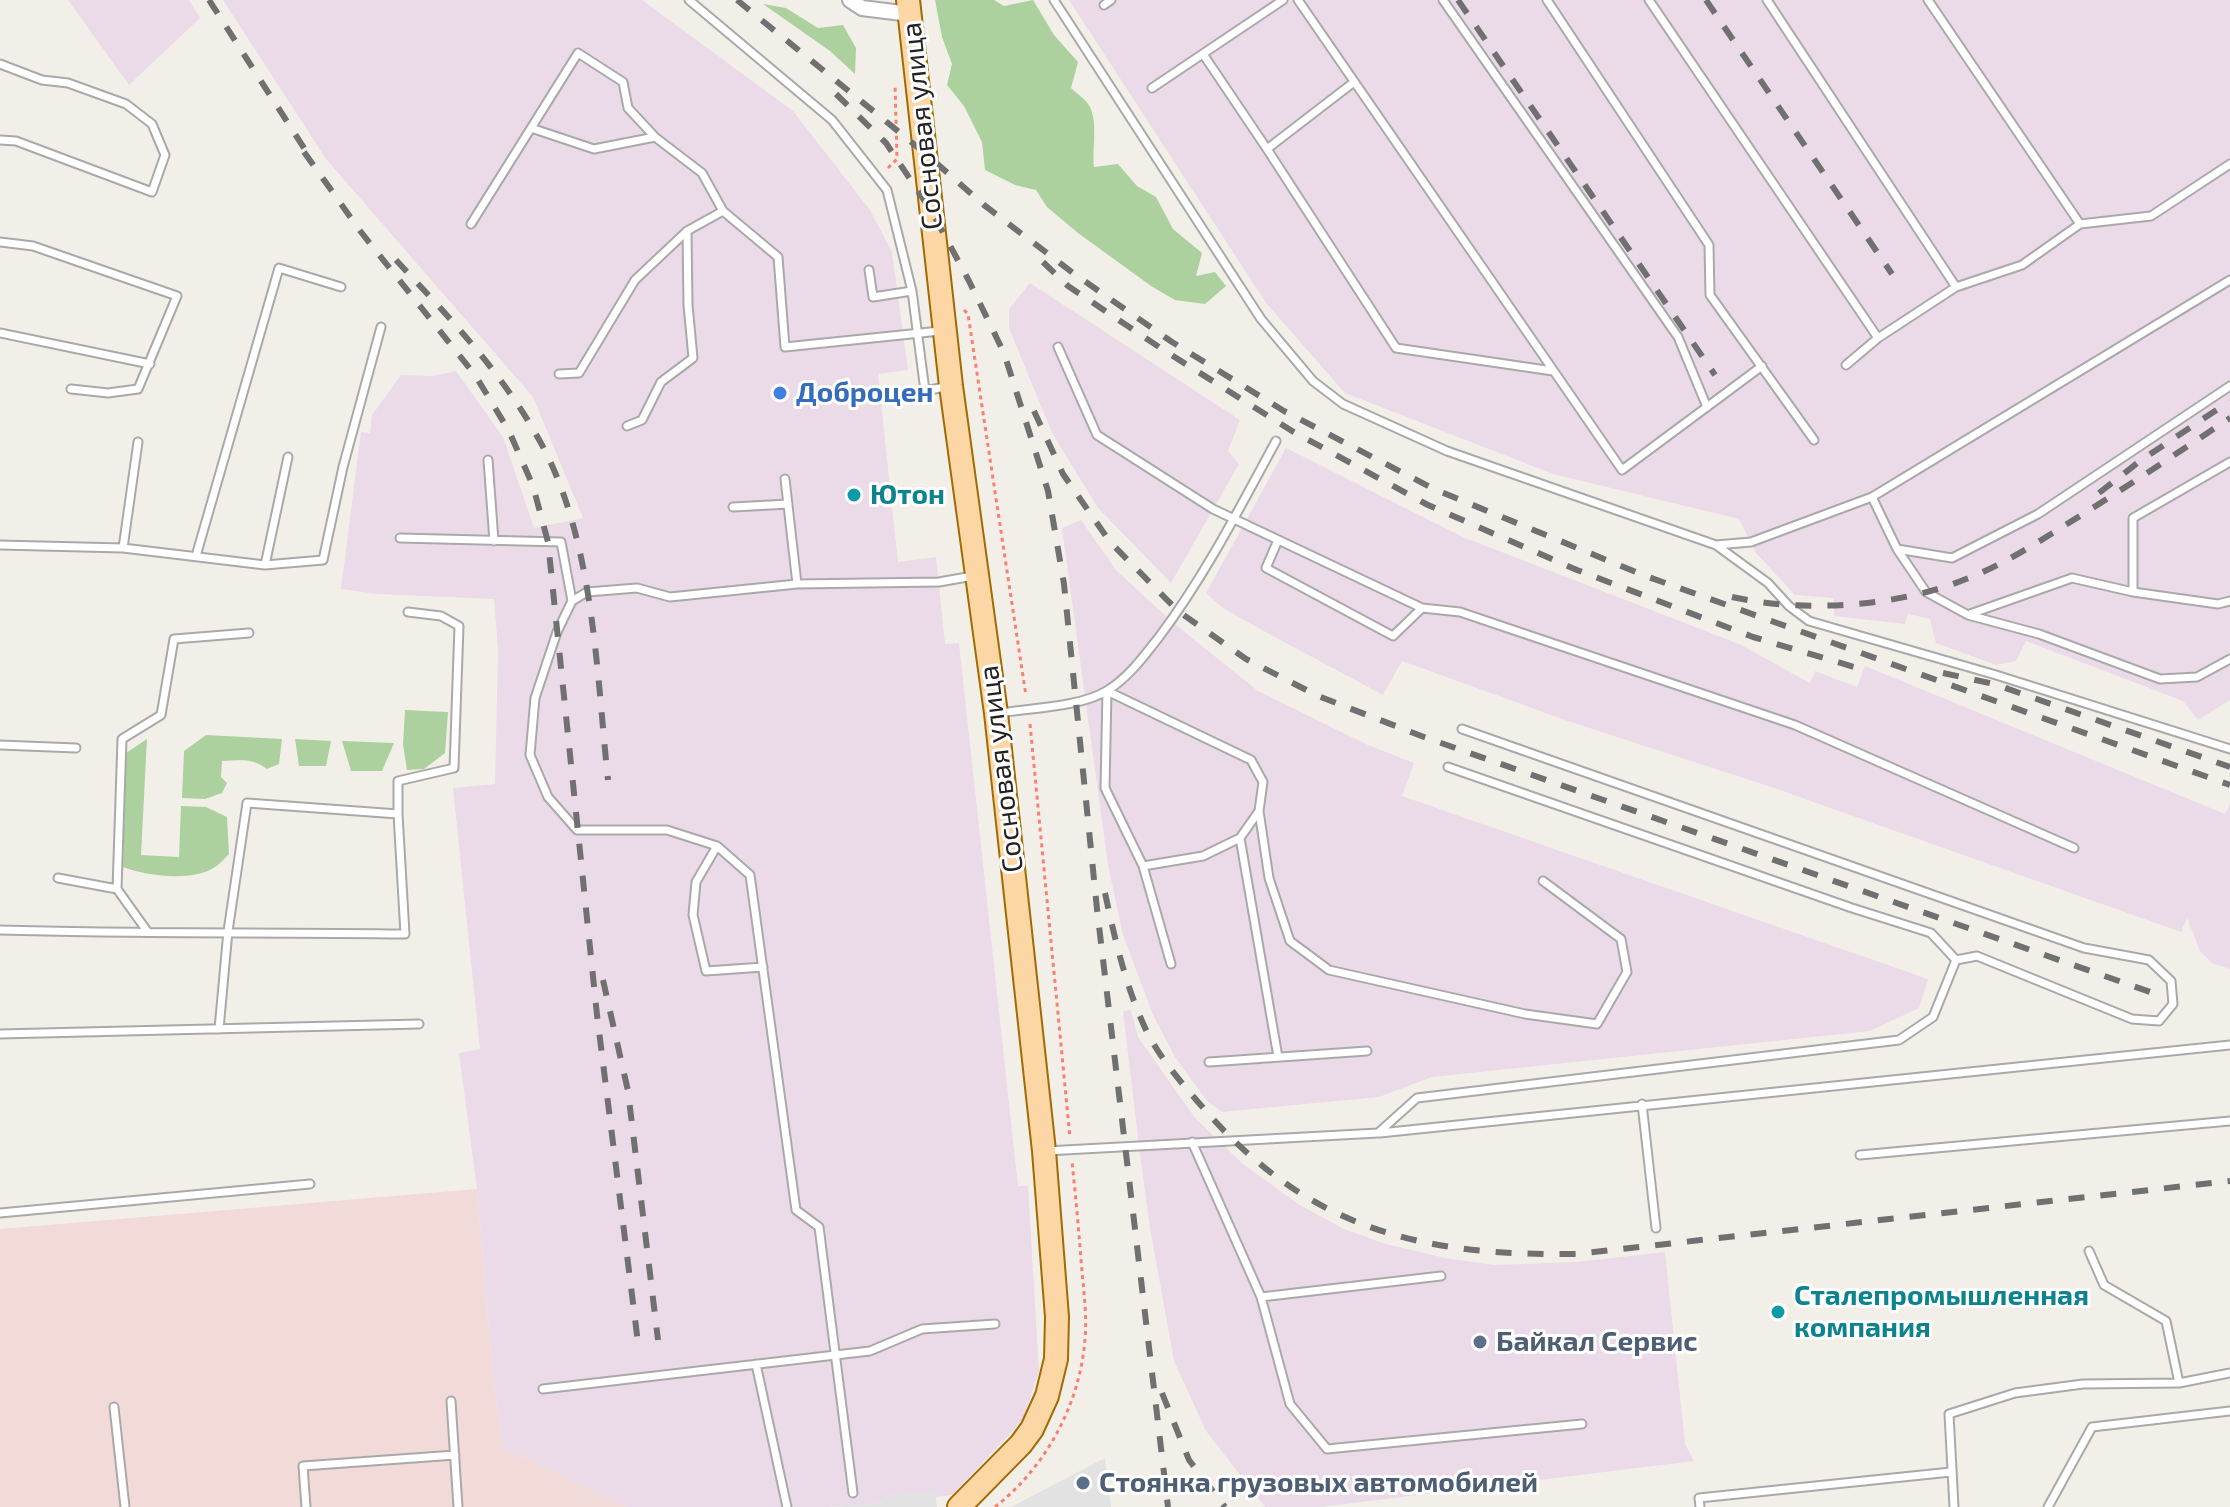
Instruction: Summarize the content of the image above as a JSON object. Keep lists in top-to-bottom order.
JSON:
{
  "streets": {
    "main road": ["Сосновая улица"]
  },
  "places": [
    "Доброцен",
    "Ютон",
    "Сталепромышленная компания",
    "Байкал Сервис",
    "Стоянка грузовых автомобилей"
  ]
}
